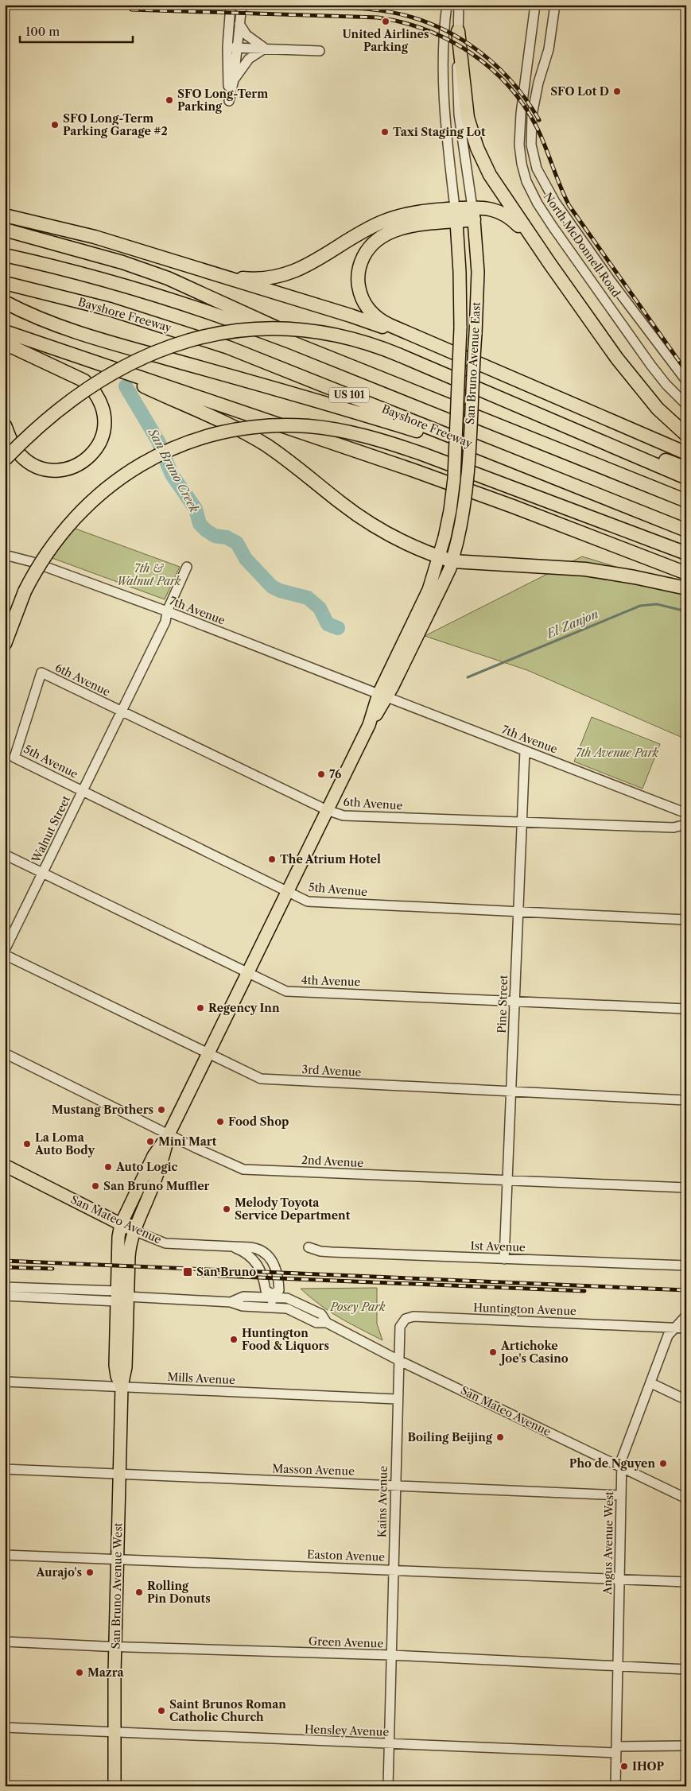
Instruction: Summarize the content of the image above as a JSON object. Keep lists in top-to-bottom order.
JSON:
{
  "streets": {
    "highway": ["Bayshore Freeway", "US 101"],
    "main road": ["San Bruno Avenue East", "San Mateo Avenue", "San Bruno Avenue West"],
    "street": [
      "North McDonnell Road",
      "7th Avenue",
      "6th Avenue",
      "5th Avenue",
      "Walnut Street",
      "4th Avenue",
      "Pine Street",
      "3rd Avenue",
      "2nd Avenue",
      "1st Avenue",
      "Huntington Avenue",
      "Mills Avenue",
      "Masson Avenue",
      "Kains Avenue",
      "Angus Avenue West",
      "Easton Avenue",
      "Green Avenue",
      "Hensley Avenue"
    ]
  },
  "crossings": [
    ["San Bruno Avenue East", "7th Avenue"],
    ["San Bruno Avenue East", "6th Avenue"],
    ["San Bruno Avenue East", "5th Avenue"],
    ["San Bruno Avenue East", "4th Avenue"],
    ["San Bruno Avenue East", "3rd Avenue"],
    ["San Bruno Avenue East", "2nd Avenue"],
    ["San Bruno Avenue East", "San Mateo Avenue"],
    ["San Bruno Avenue East", "San Bruno Avenue West"],
    ["7th Avenue", "Walnut Street"],
    ["7th Avenue", "Pine Street"],
    ["6th Avenue", "5th Avenue"],
    ["6th Avenue", "Walnut Street"],
    ["6th Avenue", "Pine Street"],
    ["5th Avenue", "Walnut Street"],
    ["5th Avenue", "Pine Street"],
    ["Walnut Street", "4th Avenue"],
    ["4th Avenue", "Pine Street"],
    ["Pine Street", "3rd Avenue"],
    ["Pine Street", "2nd Avenue"],
    ["Pine Street", "1st Avenue"],
    ["San Mateo Avenue", "Huntington Avenue"],
    ["San Mateo Avenue", "Kains Avenue"],
    ["San Mateo Avenue", "Angus Avenue West"],
    ["San Mateo Avenue", "San Bruno Avenue West"],
    ["Huntington Avenue", "Kains Avenue"],
    ["Huntington Avenue", "Angus Avenue West"],
    ["Mills Avenue", "Kains Avenue"],
    ["Mills Avenue", "San Bruno Avenue West"],
    ["Masson Avenue", "Kains Avenue"],
    ["Masson Avenue", "Angus Avenue West"],
    ["Masson Avenue", "San Bruno Avenue West"],
    ["Kains Avenue", "Easton Avenue"],
    ["Kains Avenue", "Green Avenue"],
    ["Kains Avenue", "Hensley Avenue"],
    ["Angus Avenue West", "Easton Avenue"],
    ["Angus Avenue West", "Green Avenue"],
    ["Angus Avenue West", "Hensley Avenue"],
    ["Easton Avenue", "San Bruno Avenue West"],
    ["San Bruno Avenue West", "Green Avenue"],
    ["San Bruno Avenue West", "Hensley Avenue"]
  ],
  "water": ["San Bruno Creek", "El Zanjon"],
  "parks": ["7th & Walnut Park", "7th Avenue Park", "Posey Park"],
  "places": {
    "other": [
      "United Airlines Parking",
      "SFO Lot D",
      "SFO Long-Term Parking",
      "SFO Long-Term Parking Garage #2",
      "Taxi Staging Lot",
      "76",
      "The Atrium Hotel",
      "Regency Inn",
      "Mustang Brothers",
      "Food Shop",
      "Mini Mart",
      "La Loma Auto Body",
      "Auto Logic",
      "San Bruno Muffler",
      "Melody Toyota Service Department",
      "Huntington Food & Liquors",
      "Artichoke Joe's Casino",
      "Boiling Beijing",
      "Pho de Nguyen",
      "Aurajo's",
      "Rolling Pin Donuts",
      "Mazra",
      "Saint Brunos Roman Catholic Church",
      "IHOP"
    ],
    "transit": ["San Bruno"]
  },
  "scale_bar": "100 m"
}
